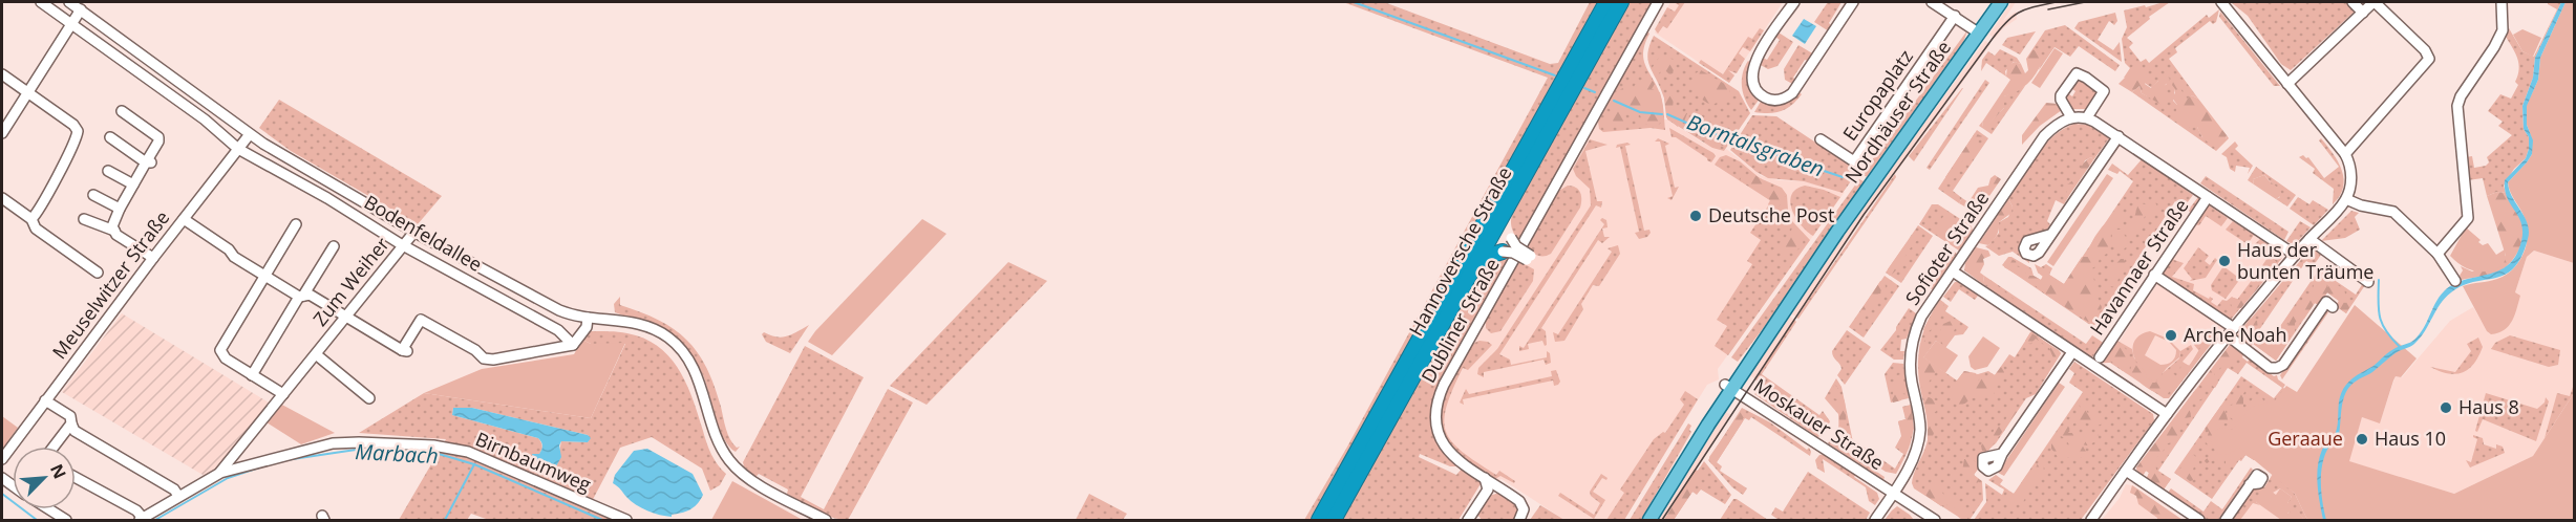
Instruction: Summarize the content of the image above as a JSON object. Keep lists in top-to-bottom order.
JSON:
{
  "streets": {
    "highway": ["Hannoversche Straße"],
    "main road": ["Nordhäuser Straße"],
    "street": [
      "Europaplatz",
      "Bodenfeldallee",
      "Sofioter Straße",
      "Havannaer Straße",
      "Zum Weiher",
      "Meuselwitzer Straße",
      "Dubliner Straße",
      "Moskauer Straße",
      "Birnbaumweg"
    ]
  },
  "crossings": [
    ["Nordhäuser Straße", "Moskauer Straße"],
    ["Bodenfeldallee", "Zum Weiher"],
    ["Bodenfeldallee", "Meuselwitzer Straße"],
    ["Sofioter Straße", "Havannaer Straße"],
    ["Sofioter Straße", "Moskauer Straße"],
    ["Hannoversche Straße", "Dubliner Straße"],
    ["Zum Weiher", "Birnbaumweg"]
  ],
  "water": ["Borntalsgraben", "Marbach"],
  "parks": ["Geraaue"],
  "places": [
    "Deutsche Post",
    "Haus der bunten Träume",
    "Arche Noah",
    "Haus 8",
    "Haus 10"
  ],
  "north": "top right"
}
